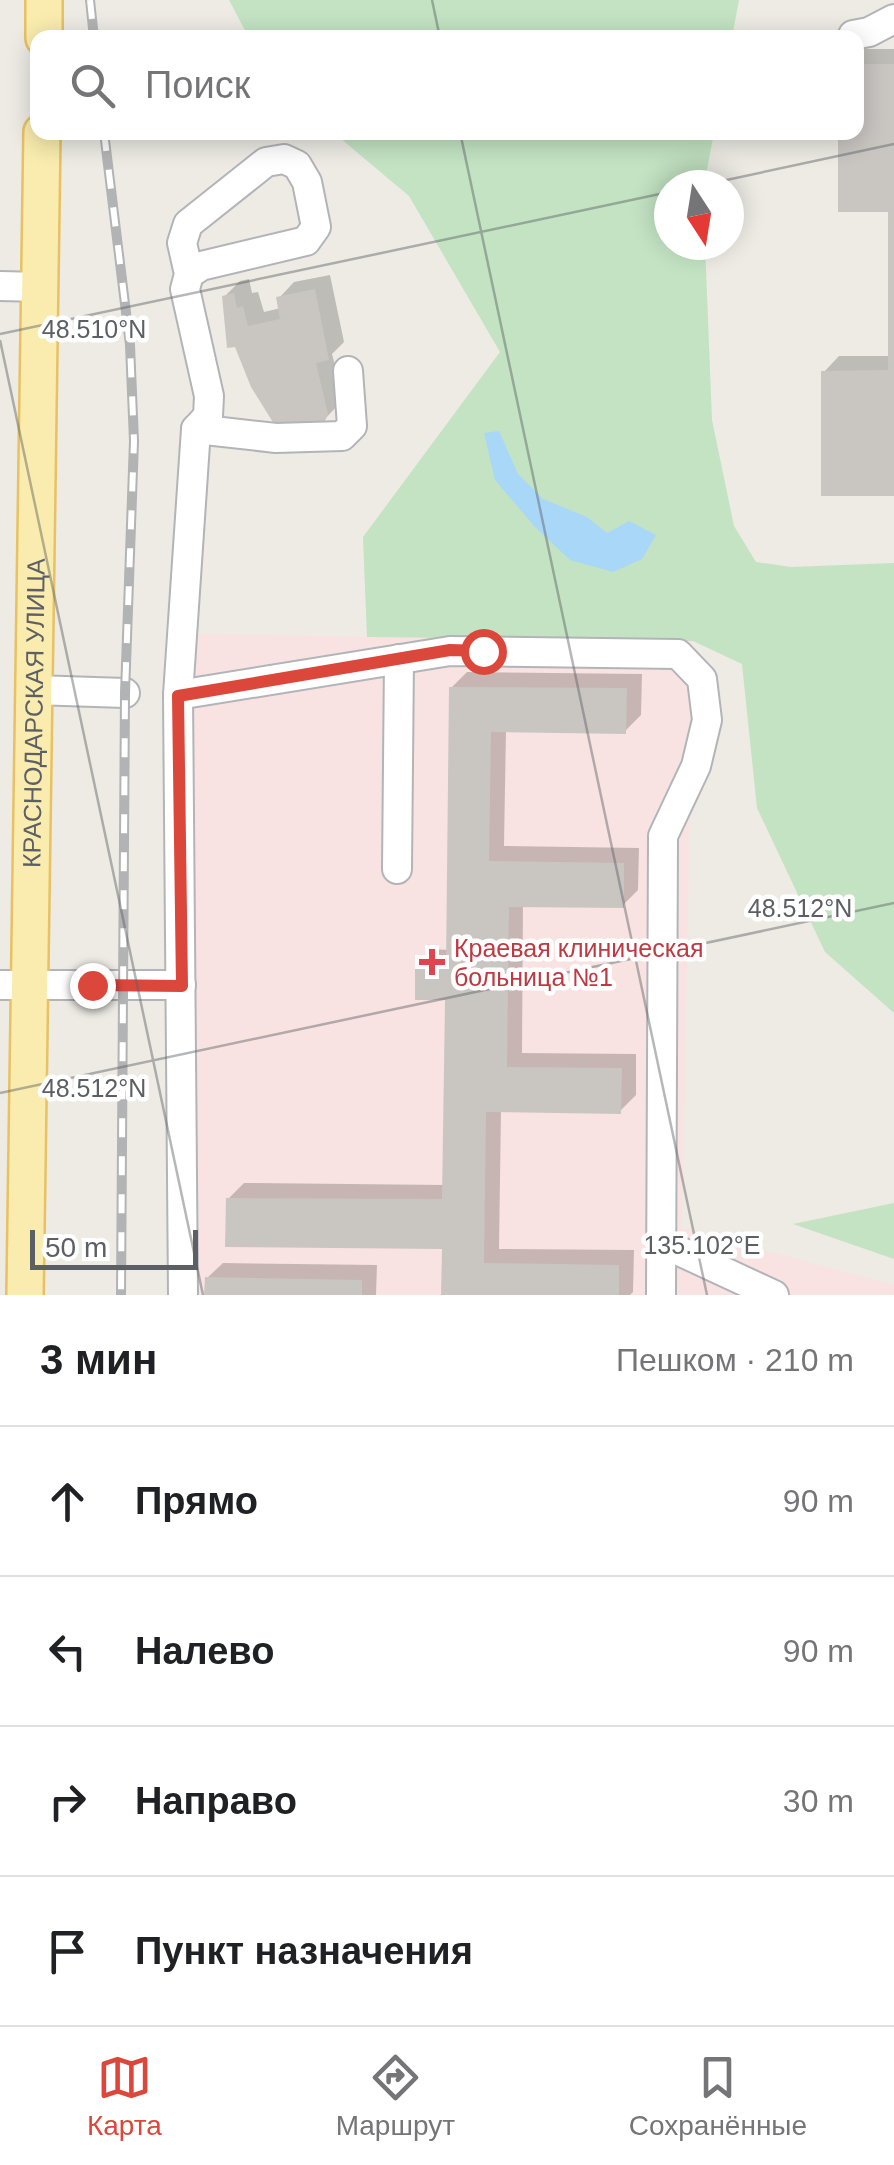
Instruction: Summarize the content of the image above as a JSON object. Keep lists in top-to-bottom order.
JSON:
{
  "streets": {
    "main road": ["КРАСНОДАРСКАЯ УЛИЦА"]
  },
  "places": {
    "health": ["Краевая клиническая больница №1"]
  },
  "scale_bar": "50 m",
  "north": "bottom",
  "page": {
    "search": "Поиск",
    "scale": "50 m",
    "heading": ["3 мин", "Пешком · 210 m"],
    "list": [
      ["Прямо", "90 m"],
      ["Налево", "90 m"],
      ["Направо", "30 m"],
      "Пункт назначения"
    ],
    "nav": ["Карта", "Маршрут", "Сохранённые"]
  },
  "coordinates": ["48.510°N", "48.512°N", "135.102°E"]
}
